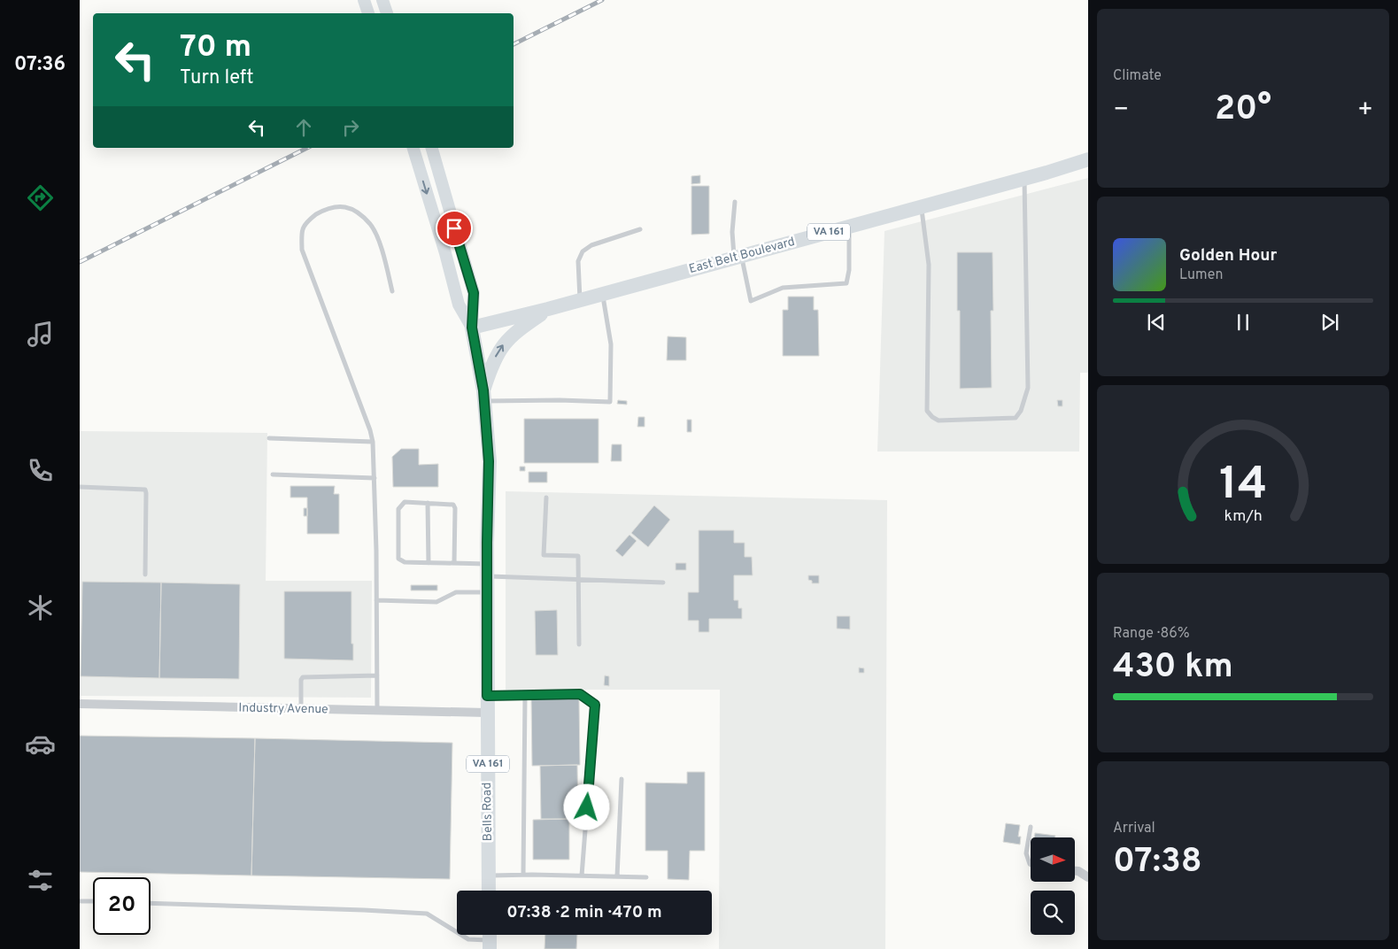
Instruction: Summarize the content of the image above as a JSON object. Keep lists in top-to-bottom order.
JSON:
{
  "streets": {
    "main road": ["VA 161", "East Belt Boulevard", "Bells Road"],
    "street": ["Industry Avenue"]
  },
  "crossings": [
    ["VA 161", "East Belt Boulevard"],
    ["VA 161", "Bells Road"],
    ["East Belt Boulevard", "Bells Road"],
    ["Industry Avenue", "Bells Road"]
  ],
  "north": "right",
  "page": {
    "tabs": "07:36",
    "tile": [
      "Climate",
      ["Range · 86%", "430 km"],
      ["Arrival", "07:38"]
    ],
    "turn": ["70 m", "Turn left"],
    "heat": ["−", "20°", "+"],
    "song": ["Golden Hour", "Lumen"],
    "limit": "20",
    "trip": "07:38 · 2 min · 470 m",
    "gauge": ["14", "km/h"]
  }
}
